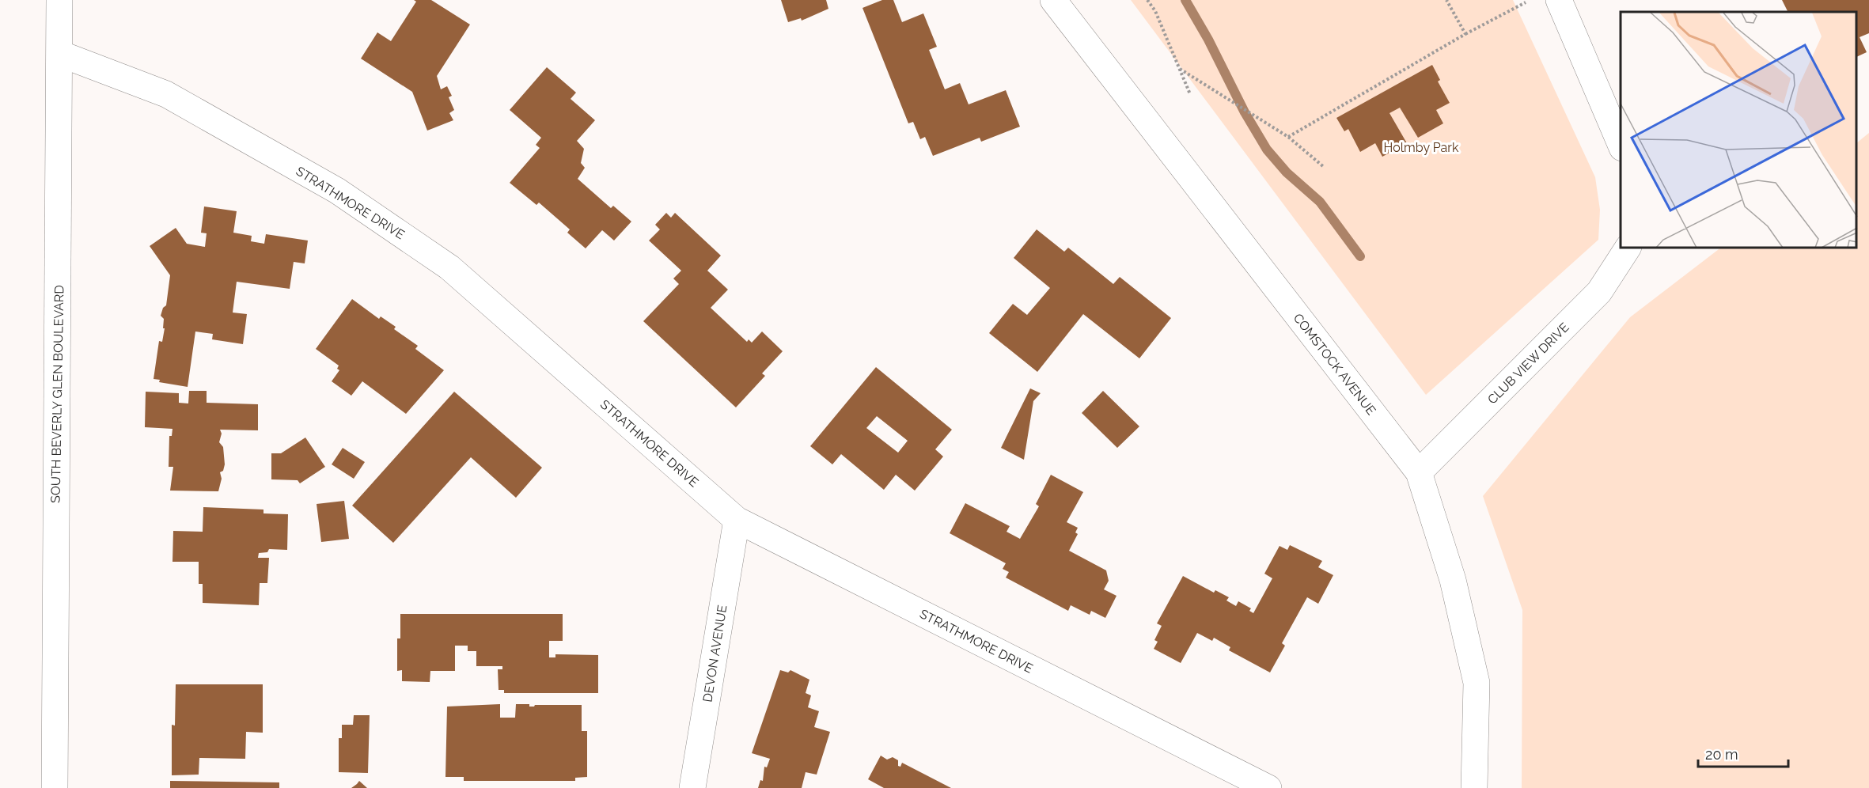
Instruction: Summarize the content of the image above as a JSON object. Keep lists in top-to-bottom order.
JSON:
{
  "streets": {
    "street": [
      "STRATHMORE DRIVE",
      "CLUB VIEW DRIVE",
      "COMSTOCK AVENUE",
      "SOUTH BEVERLY GLEN BOULEVARD",
      "DEVON AVENUE"
    ]
  },
  "crossings": [
    ["STRATHMORE DRIVE", "SOUTH BEVERLY GLEN BOULEVARD"],
    ["STRATHMORE DRIVE", "DEVON AVENUE"],
    ["CLUB VIEW DRIVE", "COMSTOCK AVENUE"]
  ],
  "parks": ["Holmby Park"],
  "scale_bar": "20 m"
}
